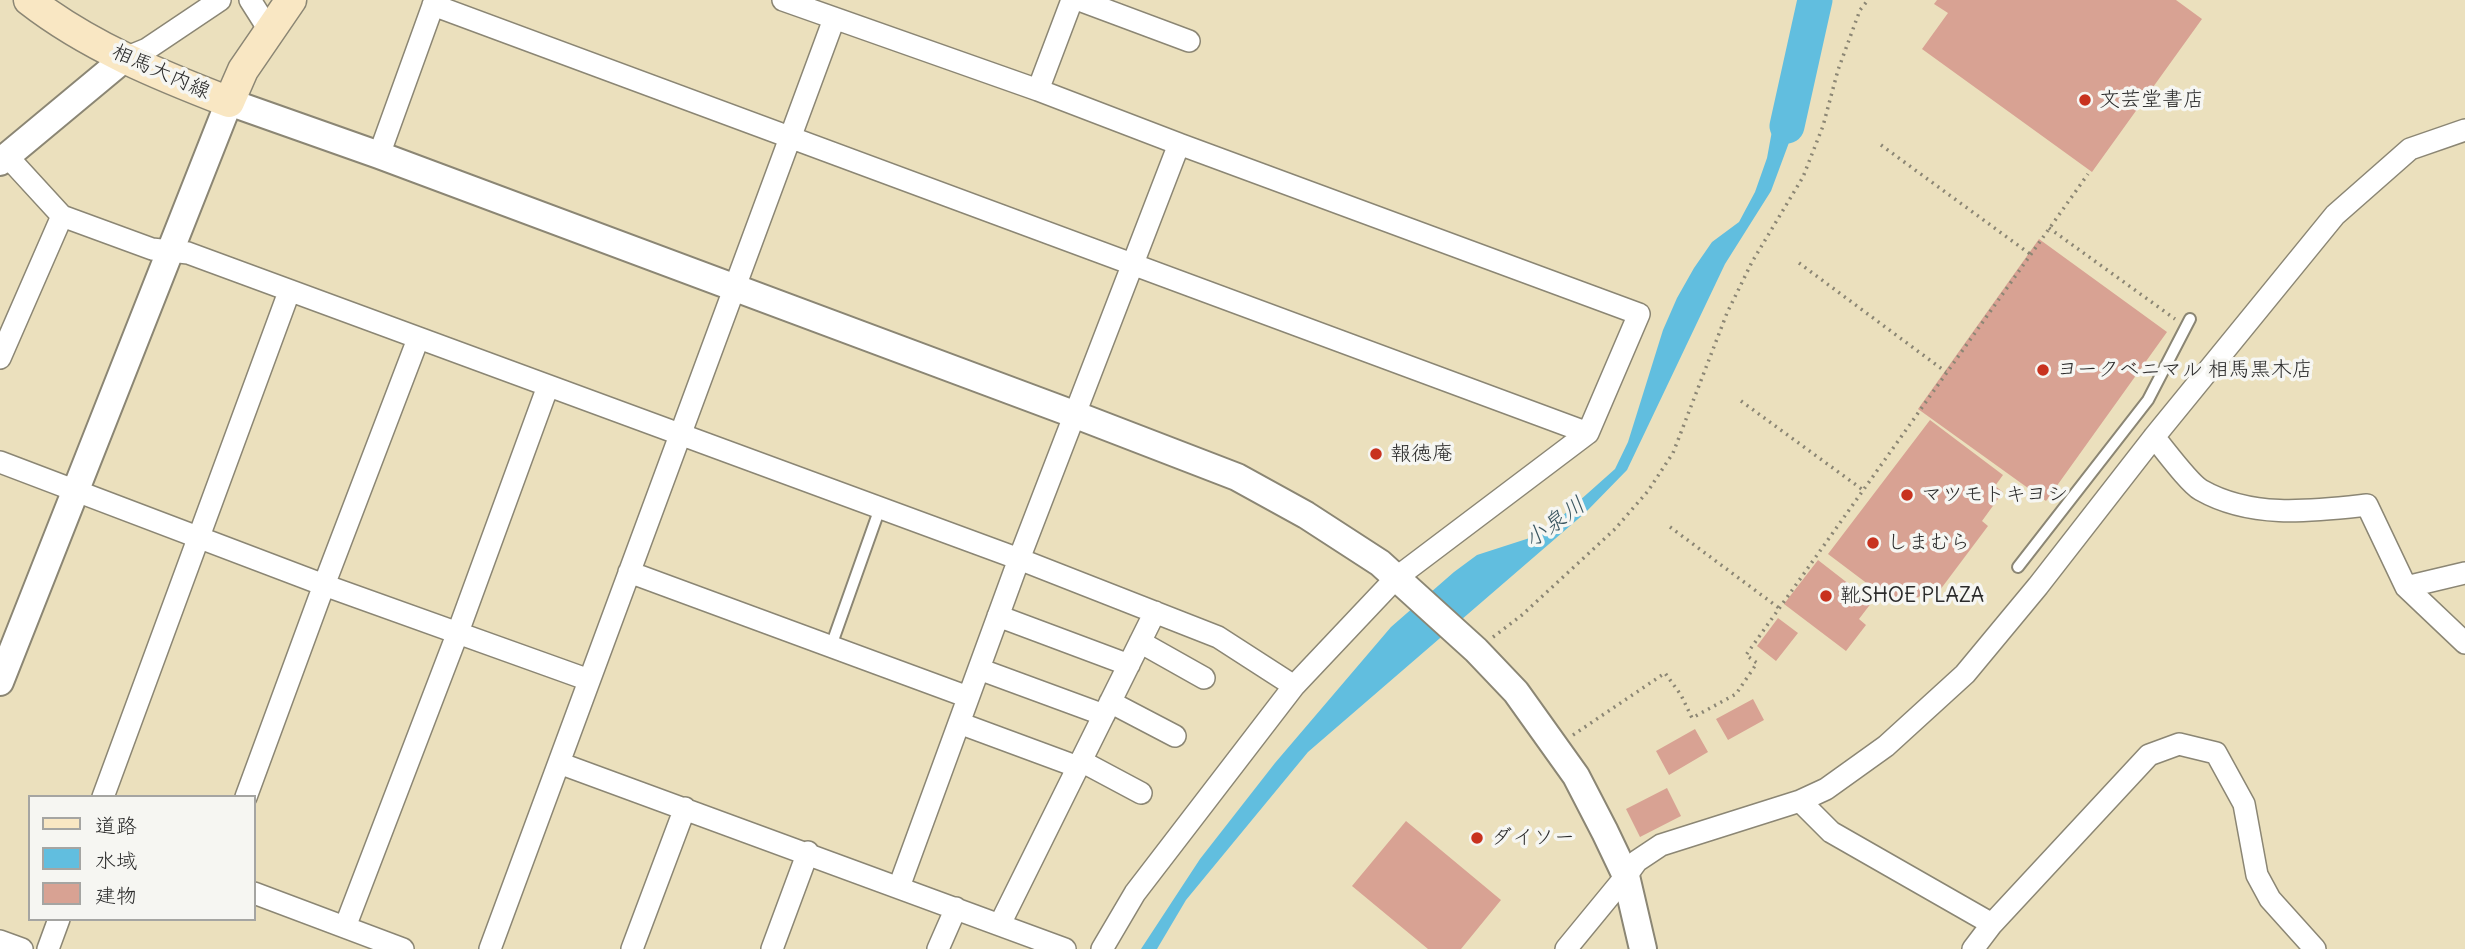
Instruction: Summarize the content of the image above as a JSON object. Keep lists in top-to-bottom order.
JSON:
{
  "streets": {
    "main road": ["相馬大内線"]
  },
  "water": ["小泉川"],
  "places": [
    "文芸堂書店",
    "ヨークベニマル 相馬黒木店",
    "報徳庵",
    "マツモトキヨシ",
    "しまむら",
    "靴SHOE PLAZA",
    "ダイソー"
  ],
  "legend": ["道路", "水域", "建物"]
}
